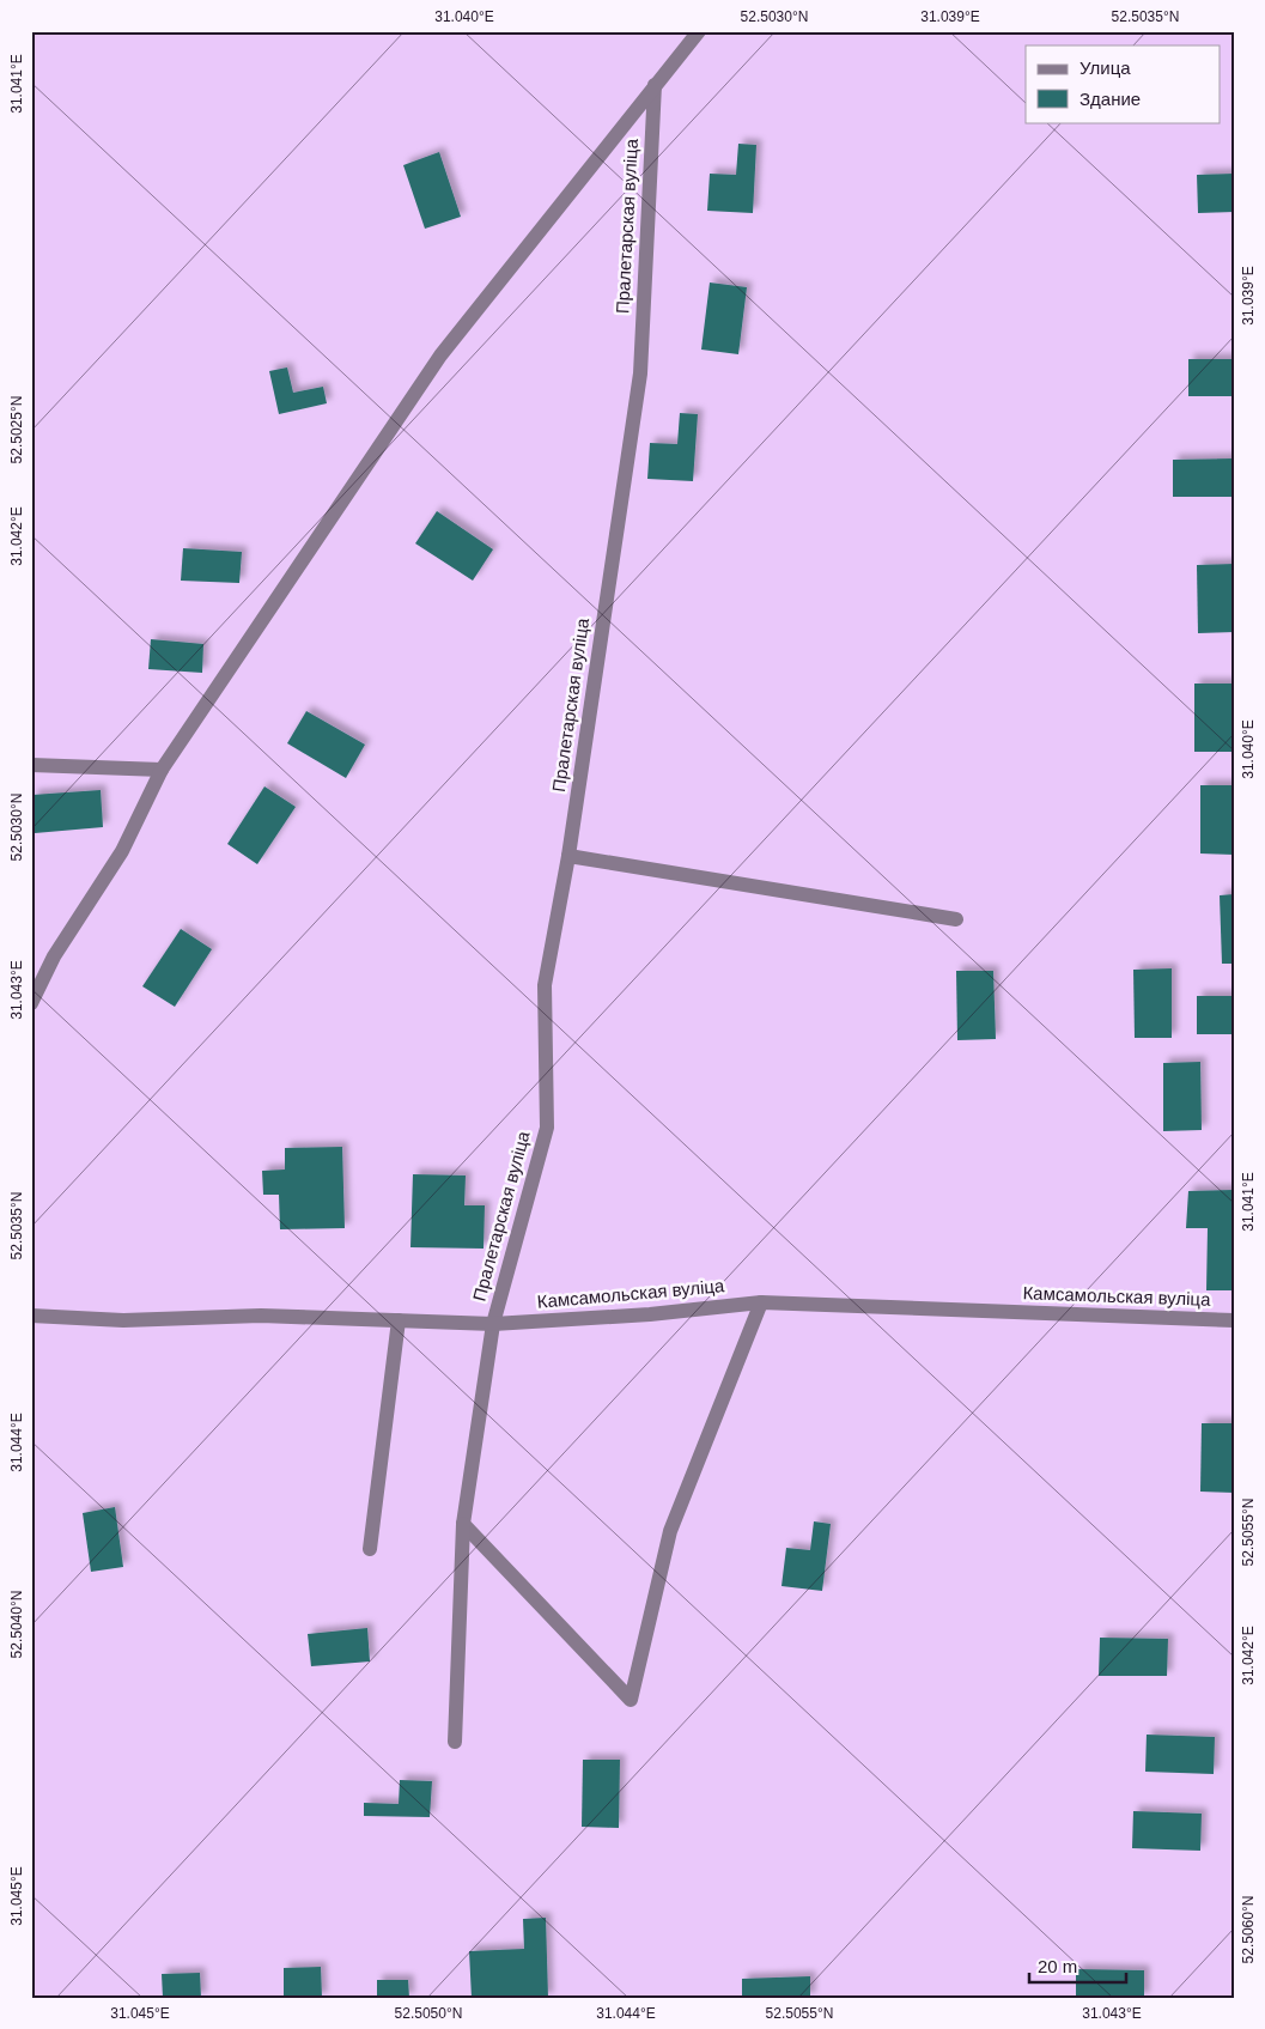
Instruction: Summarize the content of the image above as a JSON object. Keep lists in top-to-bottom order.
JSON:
{
  "streets": {
    "street": ["Пралетарская вуліца", "Камсамольская вуліца"]
  },
  "crossings": [
    ["Пралетарская вуліца", "Камсамольская вуліца"]
  ],
  "legend": ["Улица", "Здание"],
  "scale_bar": "20 m",
  "coordinates": [
    "31.040°E",
    "52.5030°N",
    "31.039°E",
    "52.5035°N",
    "31.041°E",
    "52.5025°N",
    "31.042°E",
    "31.043°E",
    "31.044°E",
    "52.5055°N",
    "52.5040°N",
    "31.045°E",
    "52.5060°N",
    "52.5050°N"
  ]
}
